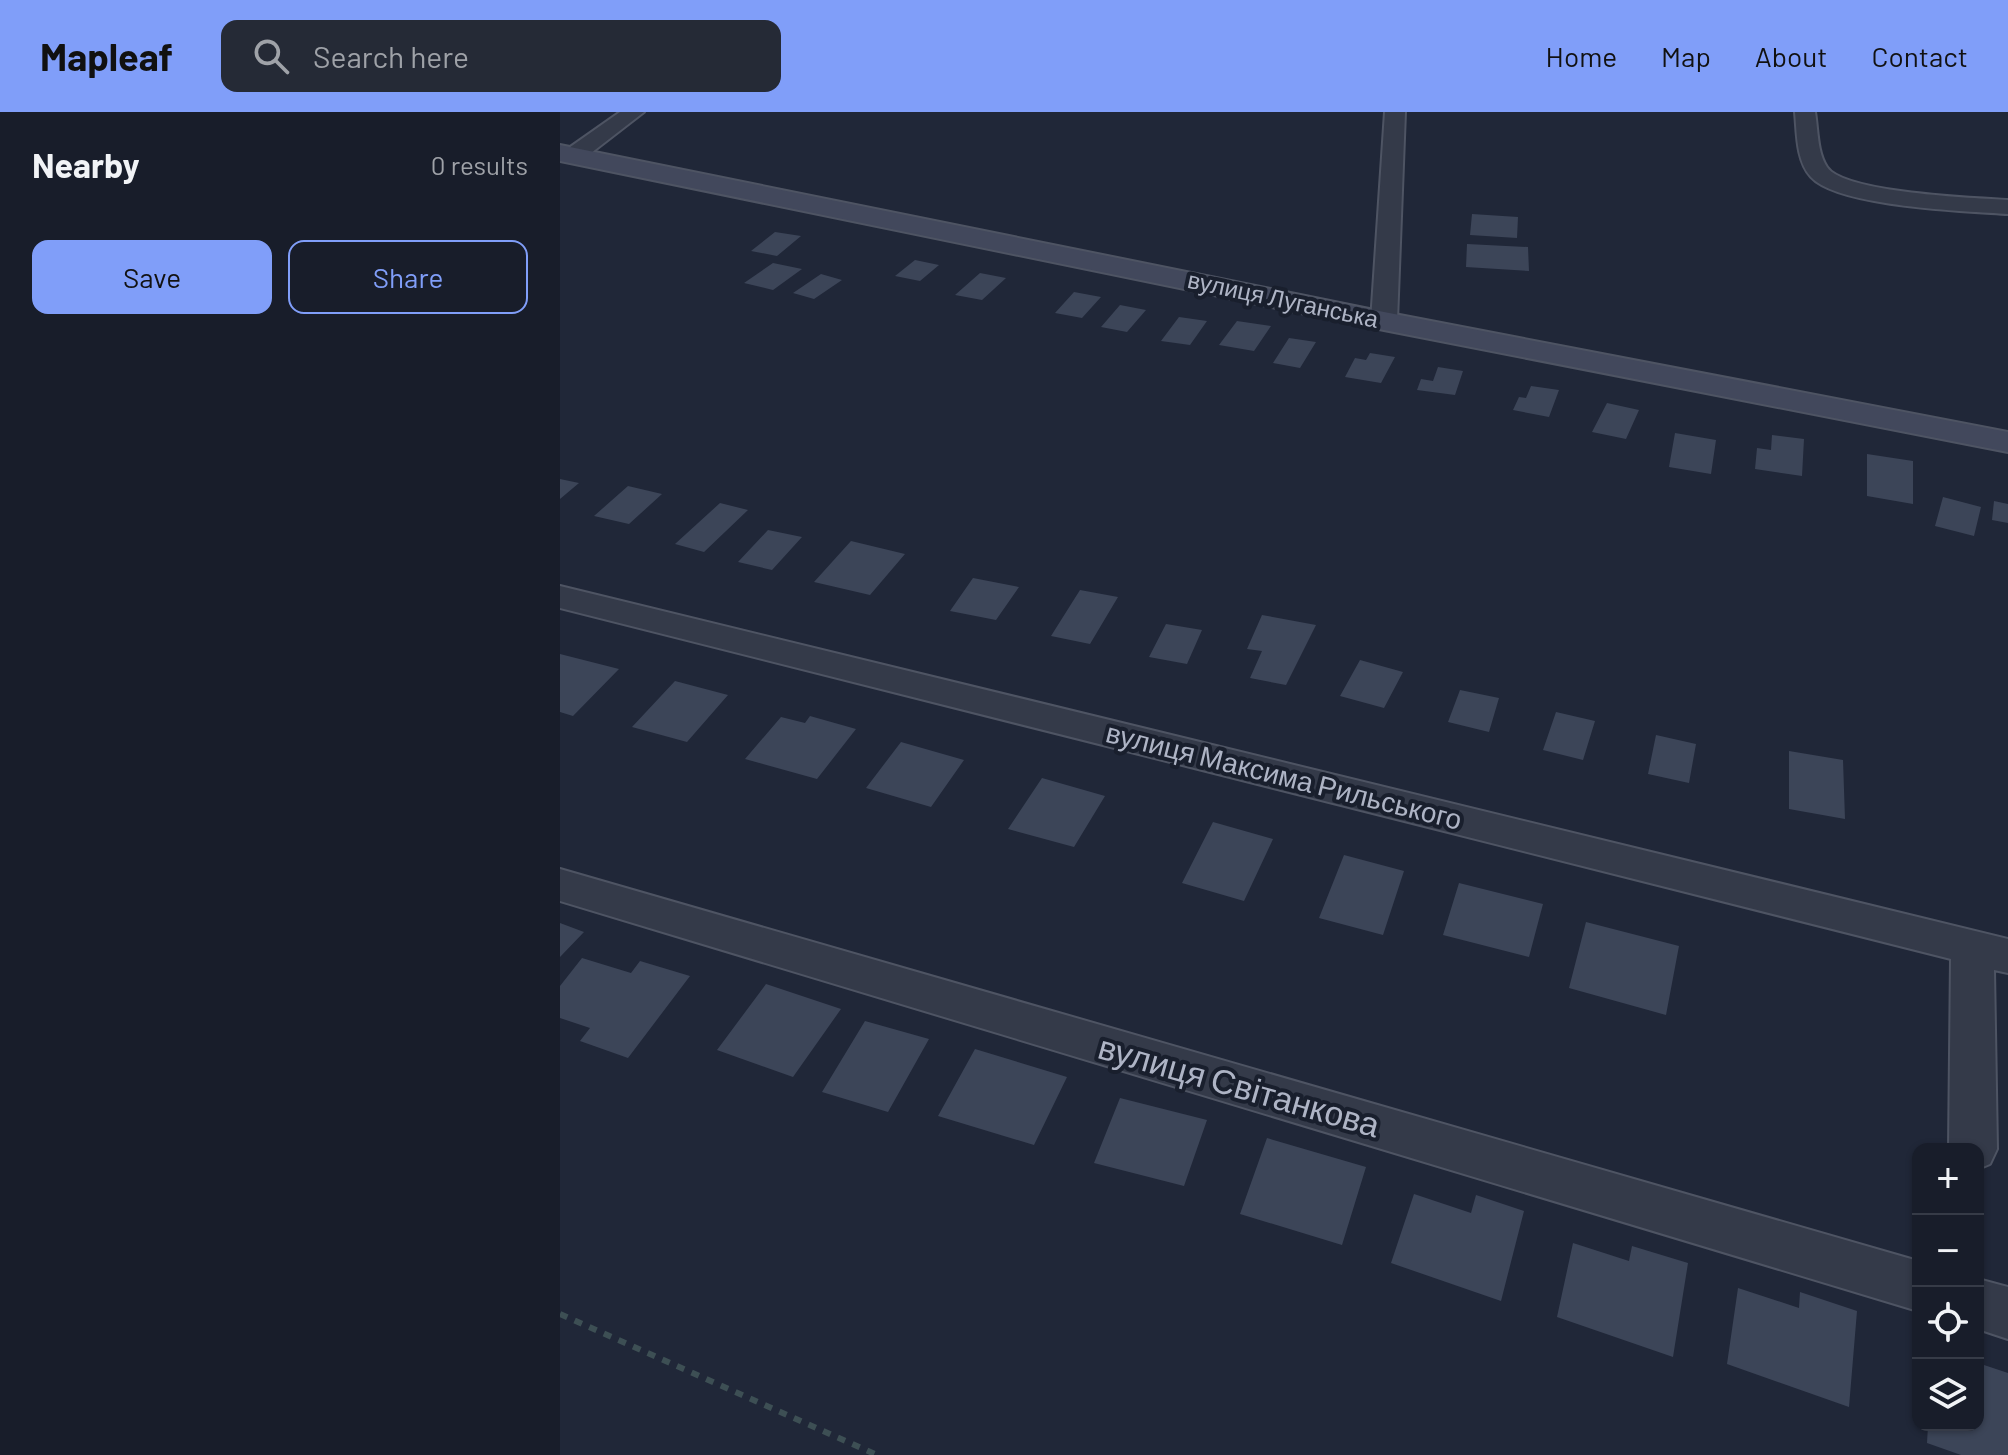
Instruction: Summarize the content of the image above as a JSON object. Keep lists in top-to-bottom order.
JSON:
{
  "streets": {
    "main road": ["вулиця Луганська"],
    "street": ["вулиця Максима Рильського", "вулиця Світанкова"]
  },
  "page": {
    "header": "Mapleaf",
    "search": "Search here",
    "nav": [
      "Home",
      "Map",
      "About",
      "Contact"
    ],
    "heading": ["Nearby", "0 results"],
    "buttons": ["Save", "Share"],
    "map_buttons": ["+", "−"]
  }
}
